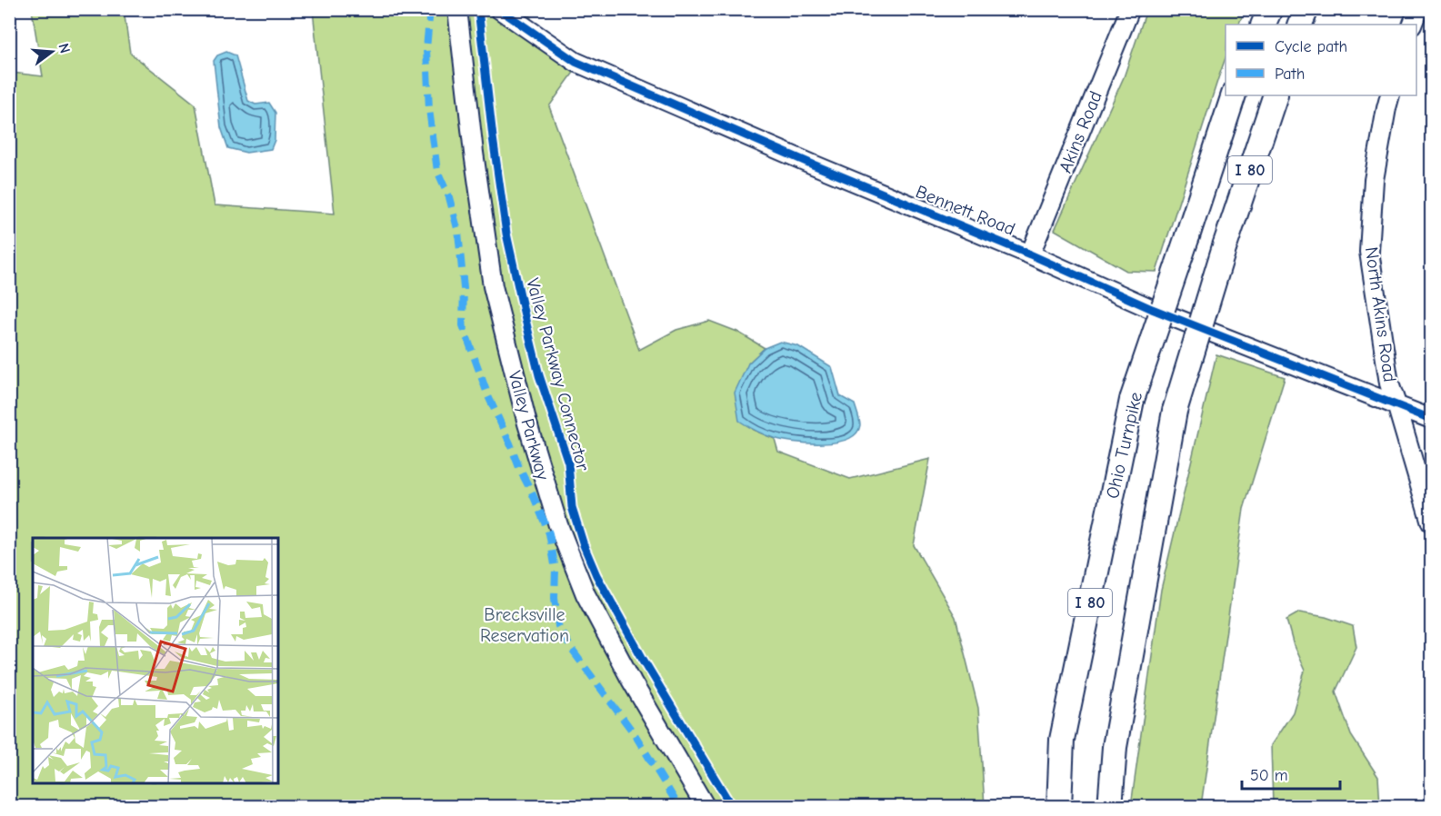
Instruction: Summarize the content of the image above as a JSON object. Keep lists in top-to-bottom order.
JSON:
{
  "streets": {
    "highway": ["I 80", "Ohio Turnpike"],
    "street": [
      "Akins Road",
      "Bennett Road",
      "North Akins Road",
      "Valley Parkway"
    ],
    "cycle path": ["Valley Parkway Connector"]
  },
  "crossings": [
    ["Akins Road", "Bennett Road"],
    ["Bennett Road", "North Akins Road"]
  ],
  "parks": ["Brecksville Reservation"],
  "legend": ["Cycle path", "Path"],
  "scale_bar": "50 m",
  "north": "right"
}
